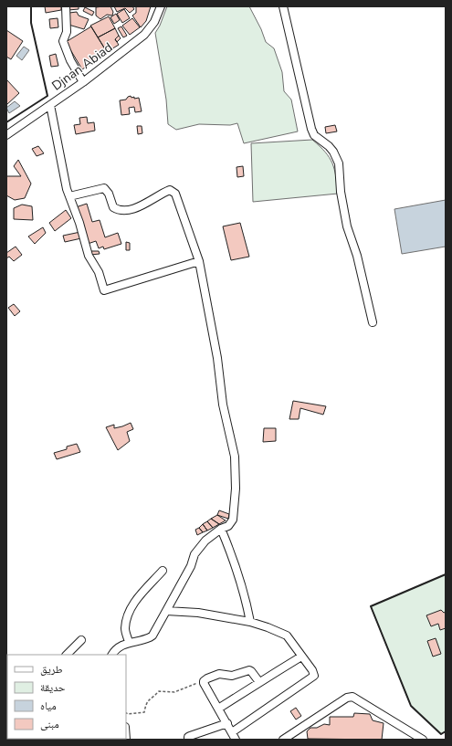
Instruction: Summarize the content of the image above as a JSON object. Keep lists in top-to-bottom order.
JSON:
{
  "streets": {
    "street": ["Djnan Abiad"]
  },
  "legend": [
    "طريق",
    "حديقة",
    "مياه",
    "مبنى"
  ]
}
